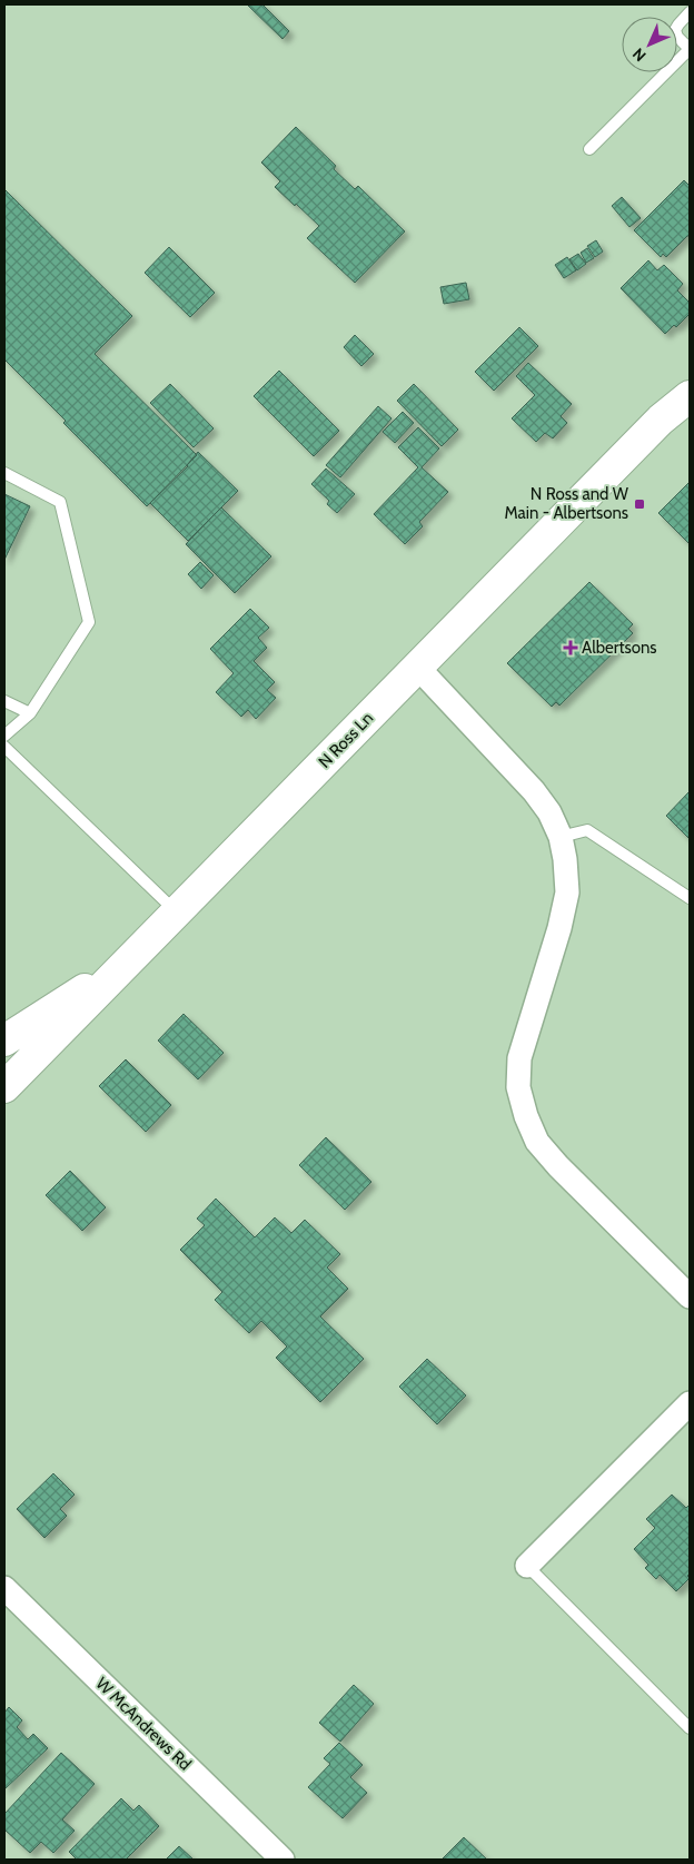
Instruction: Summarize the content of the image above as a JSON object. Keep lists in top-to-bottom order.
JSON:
{
  "streets": {
    "main road": ["N Ross Ln"],
    "street": ["W McAndrews Rd"]
  },
  "places": {
    "transit": ["N Ross and W Main - Albertsons"],
    "health": ["Albertsons"]
  },
  "north": "bottom left"
}
